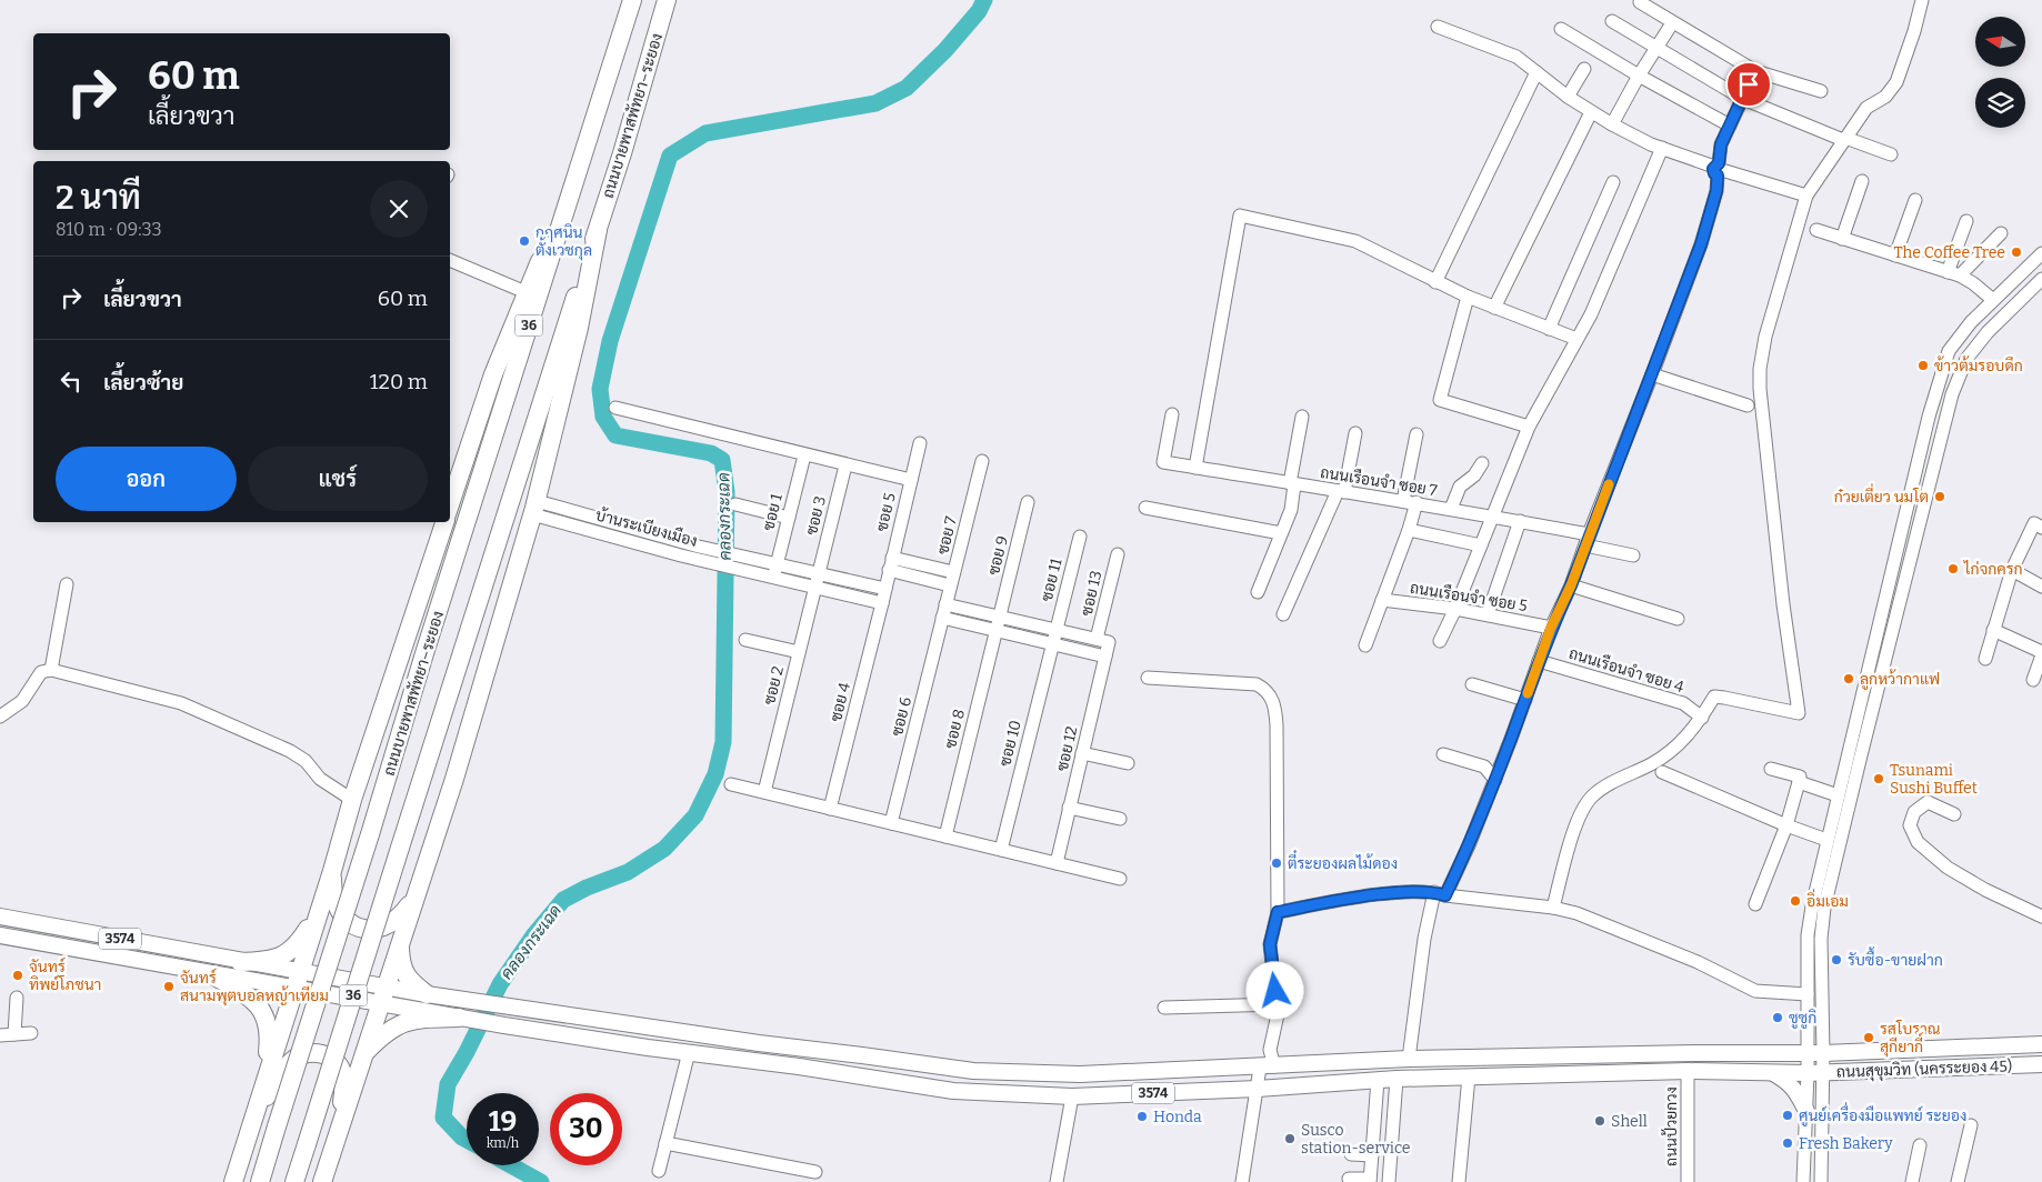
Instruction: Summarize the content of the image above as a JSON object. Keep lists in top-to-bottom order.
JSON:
{
  "streets": {
    "highway": ["ถนนบายพาสพัทยา–ระยอง", "36"],
    "main road": ["3574", "ถนนสุขุมวิท (นครระยอง 45)"],
    "street": [
      "ถนนเรือนจำ ซอย 7",
      "ซอย 1",
      "ซอย 5",
      "ซอย 3",
      "บ้านระเบียงเมือง",
      "ซอย 7",
      "ซอย 9",
      "ซอย 11",
      "ซอย 13",
      "ถนนเรือนจำ ซอย 5",
      "ถนนเรือนจำ ซอย 4",
      "ซอย 2",
      "ซอย 4",
      "ซอย 6",
      "ซอย 8",
      "ซอย 10",
      "ซอย 12",
      "ถนนป้วยกวง"
    ]
  },
  "crossings": [
    ["ถนนบายพาสพัทยา–ระยอง", "บ้านระเบียงเมือง"],
    ["ถนนบายพาสพัทยา–ระยอง", "3574"],
    ["ซอย 1", "บ้านระเบียงเมือง"],
    ["ซอย 5", "บ้านระเบียงเมือง"],
    ["ซอย 5", "ซอย 4"],
    ["ซอย 3", "บ้านระเบียงเมือง"],
    ["ซอย 3", "ซอย 2"],
    ["บ้านระเบียงเมือง", "ซอย 2"],
    ["บ้านระเบียงเมือง", "ซอย 4"],
    ["ซอย 7", "ซอย 6"],
    ["ซอย 9", "ซอย 8"],
    ["ซอย 11", "ซอย 10"],
    ["ซอย 13", "ซอย 12"],
    ["3574", "ถนนสุขุมวิท (นครระยอง 45)"],
    ["3574", "ถนนป้วยกวง"]
  ],
  "water": ["คลองกระเฉด"],
  "places": [
    "กฤศนิน ตั้งเวชกุล",
    "The Coffee Tree",
    "ข้าวต้มรอบดึก",
    "ก๋วยเตี่ยว นมโต",
    "ไก่จกครก",
    "ลูกหว้ากาแฟ",
    "Tsunami Sushi Buffet",
    "ตี๋ระยองผลไม้ดอง",
    "อิ่มเอม",
    "รับซื้อ-ขายฝาก",
    "จันทร์ ทิพย์โภชนา",
    "จันทร์ สนามพุตบอลหญ้าเทียม",
    "ซูซูกิ",
    "รสโบราณ สุกียากี์",
    "ศูนย์เครื่องมือแพทย์ ระยอง",
    "Honda",
    "Shell",
    "Susco station-service",
    "Fresh Bakery"
  ],
  "north": "left",
  "page": {
    "turn": ["60 m", "เลี้ยวขวา"],
    "heading": ["2 นาที", "810 m · 09:33"],
    "list": [
      {
        "name": "เลี้ยวขวา",
        "value": "60 m"
      },
      {
        "name": "เลี้ยวซ้าย",
        "value": "120 m"
      }
    ],
    "buttons": ["ออก", "แชร์"],
    "speed": "19 km/h",
    "limit": "30"
  }
}
